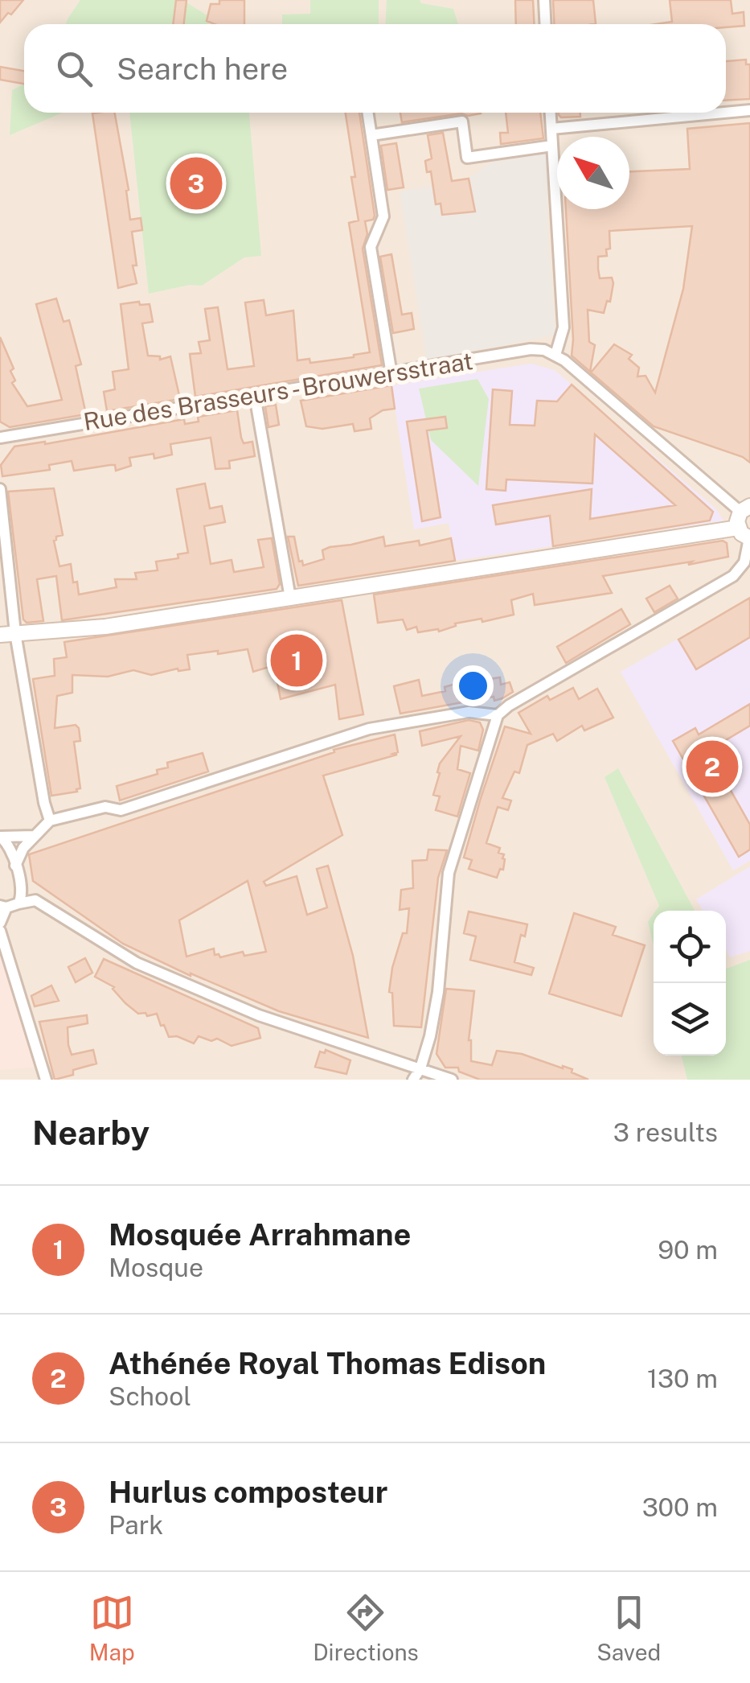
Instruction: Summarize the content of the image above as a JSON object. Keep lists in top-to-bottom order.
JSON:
{
  "streets": {
    "street": ["Rue des Brasseurs - Brouwersstraat"]
  },
  "north": "top left",
  "page": {
    "search": "Search here",
    "pins": ["3", "1", "2"],
    "heading": ["Nearby", "3 results"],
    "list": [
      {
        "mark": "1",
        "name": "Mosquée Arrahmane",
        "note": "Mosque",
        "value": "90 m"
      },
      {
        "mark": "2",
        "name": "Athénée Royal Thomas Edison",
        "note": "School",
        "value": "130 m"
      },
      {
        "mark": "3",
        "name": "Hurlus composteur",
        "note": "Park",
        "value": "300 m"
      }
    ],
    "nav": ["Map", "Directions", "Saved"]
  }
}
